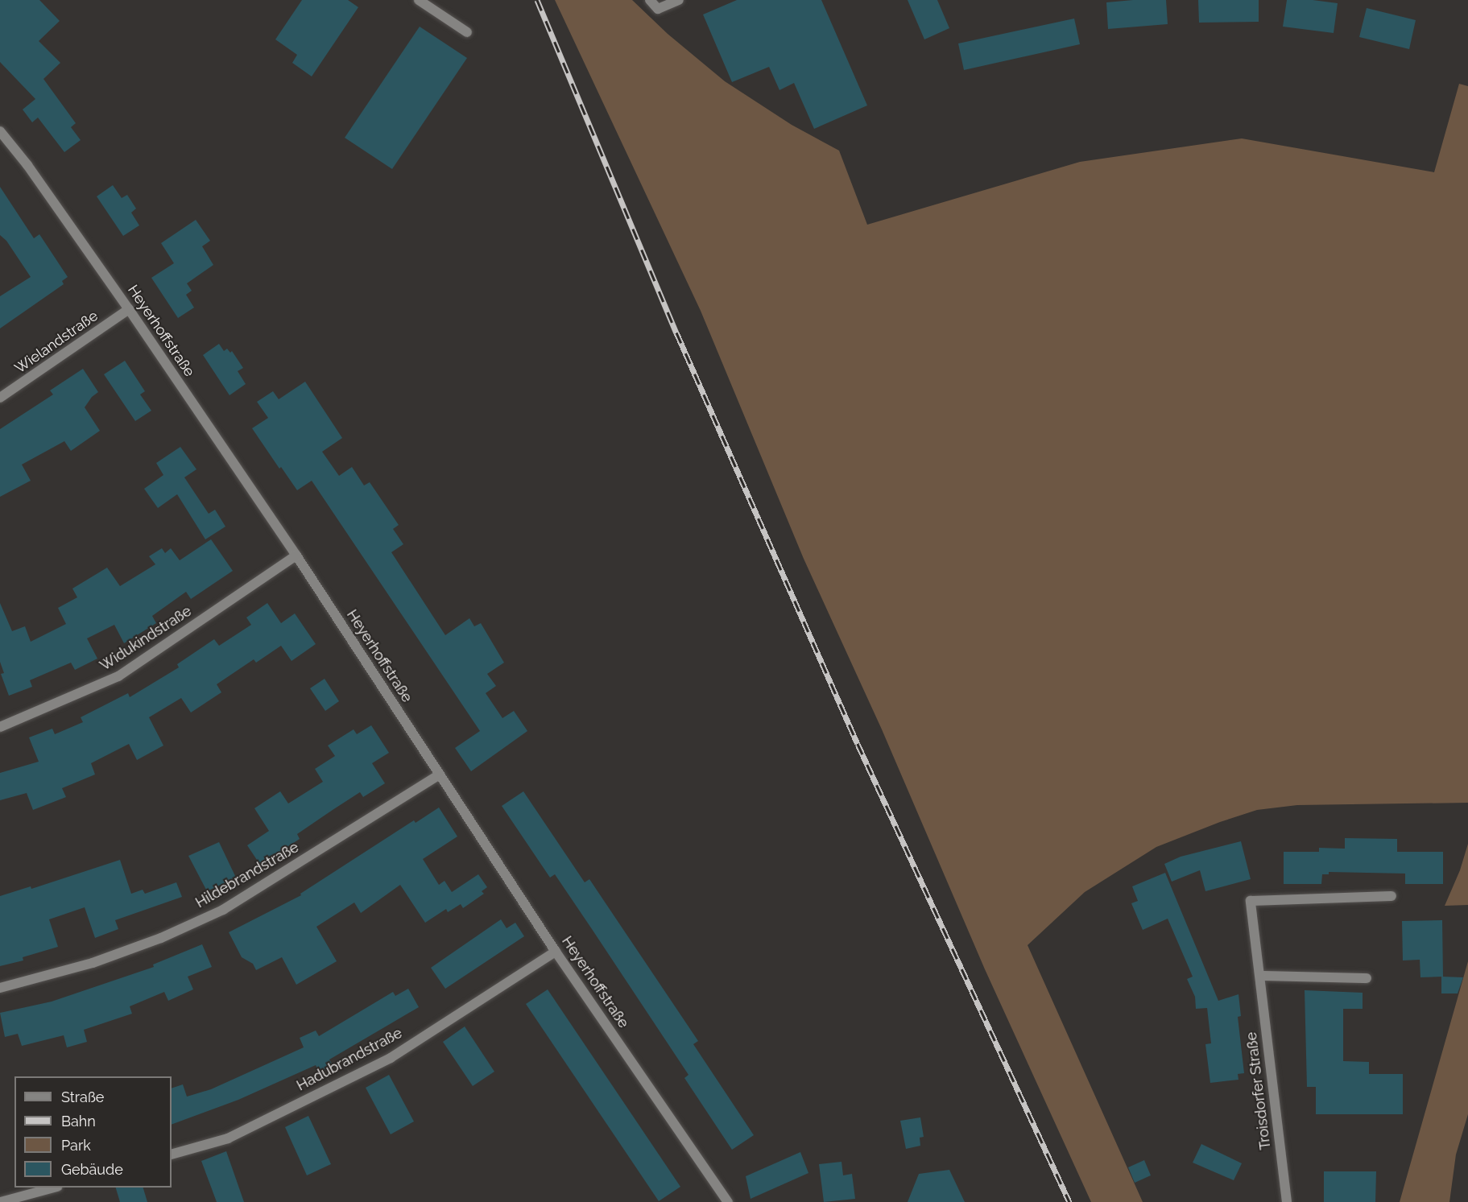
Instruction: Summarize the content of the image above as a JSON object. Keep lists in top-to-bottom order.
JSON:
{
  "streets": {
    "street": [
      "Heyerhoffstraße",
      "Wielandstraße",
      "Widukindstraße",
      "Hildebrandstraße",
      "Hadubrandstraße",
      "Troisdorfer Straße"
    ]
  },
  "crossings": [
    ["Heyerhoffstraße", "Wielandstraße"],
    ["Heyerhoffstraße", "Widukindstraße"],
    ["Heyerhoffstraße", "Hildebrandstraße"],
    ["Heyerhoffstraße", "Hadubrandstraße"]
  ],
  "legend": [
    "Straße",
    "Bahn",
    "Park",
    "Gebäude"
  ]
}
